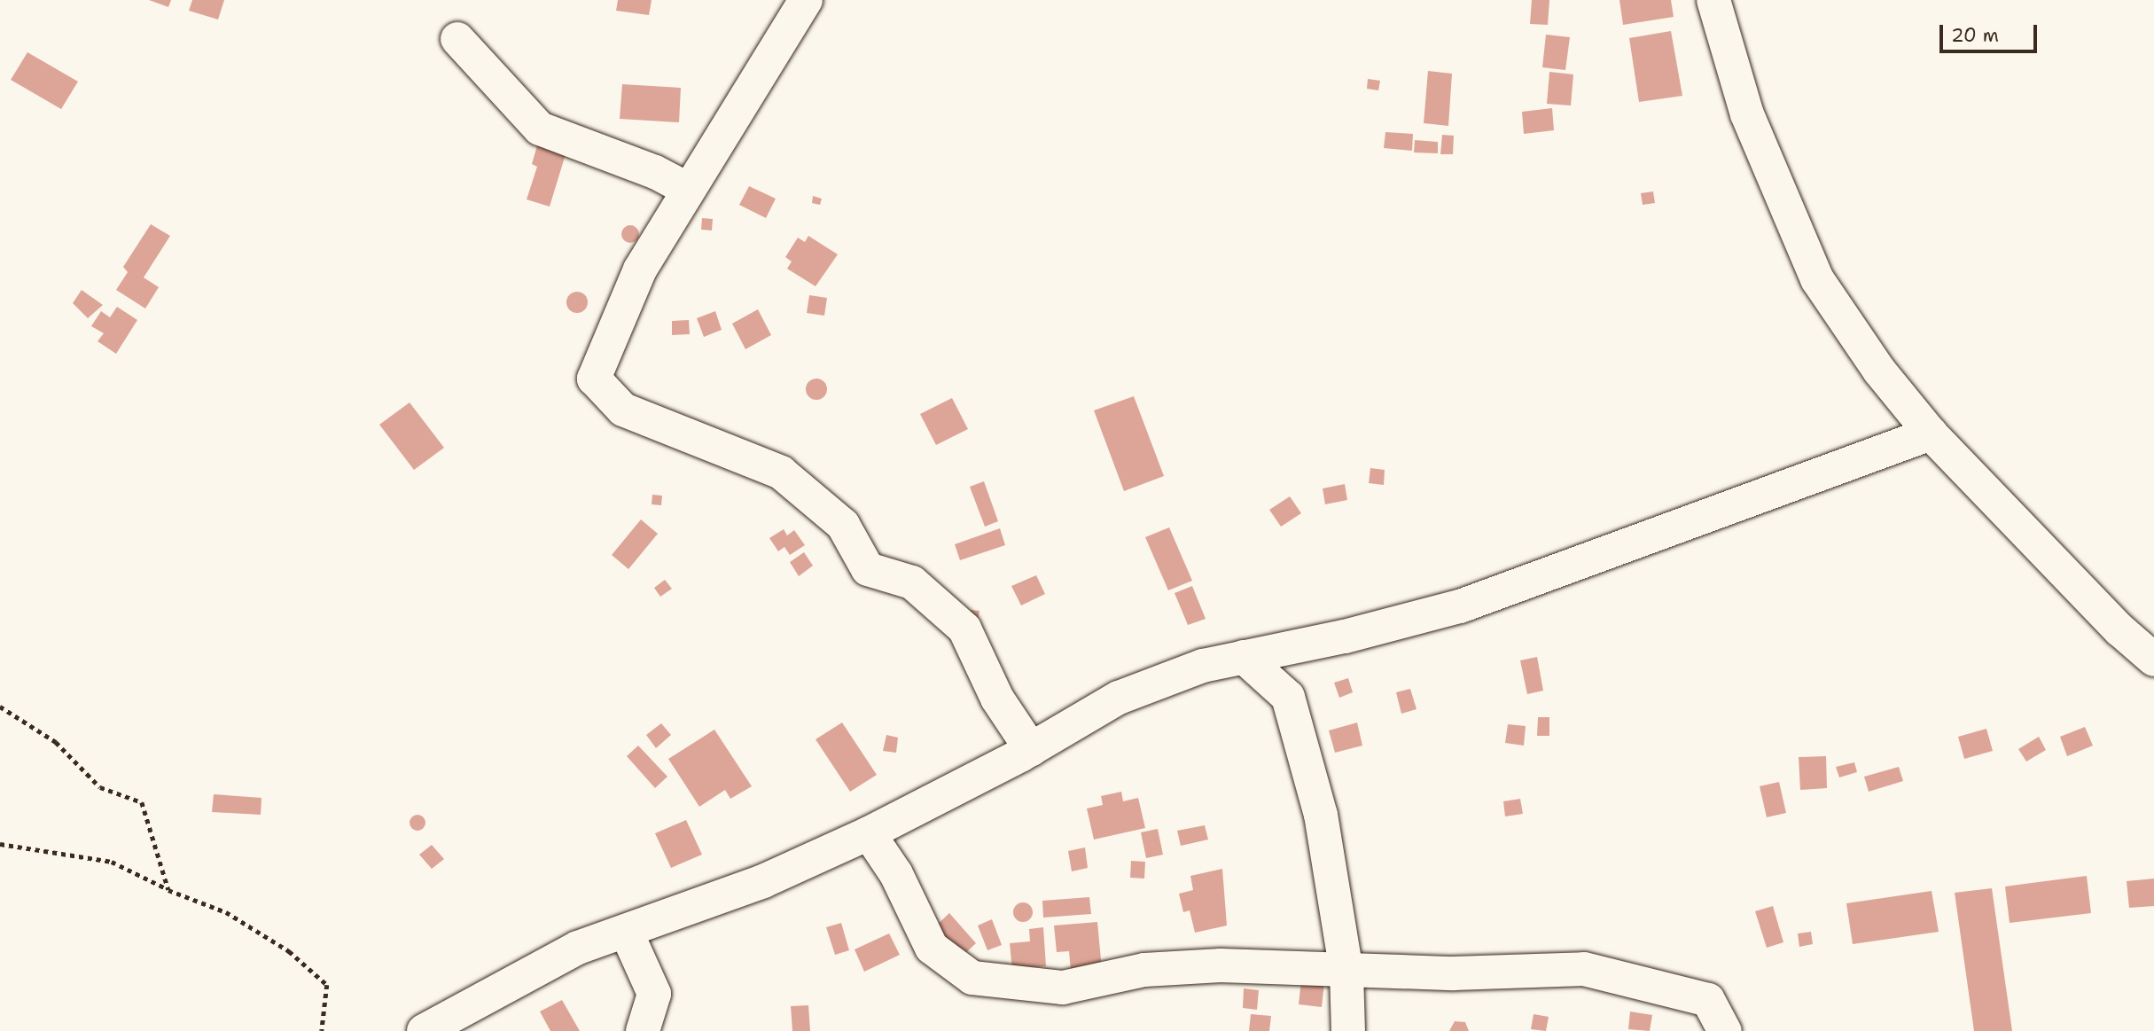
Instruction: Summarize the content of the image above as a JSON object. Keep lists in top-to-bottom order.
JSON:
{
  "scale_bar": "20 m"
}
